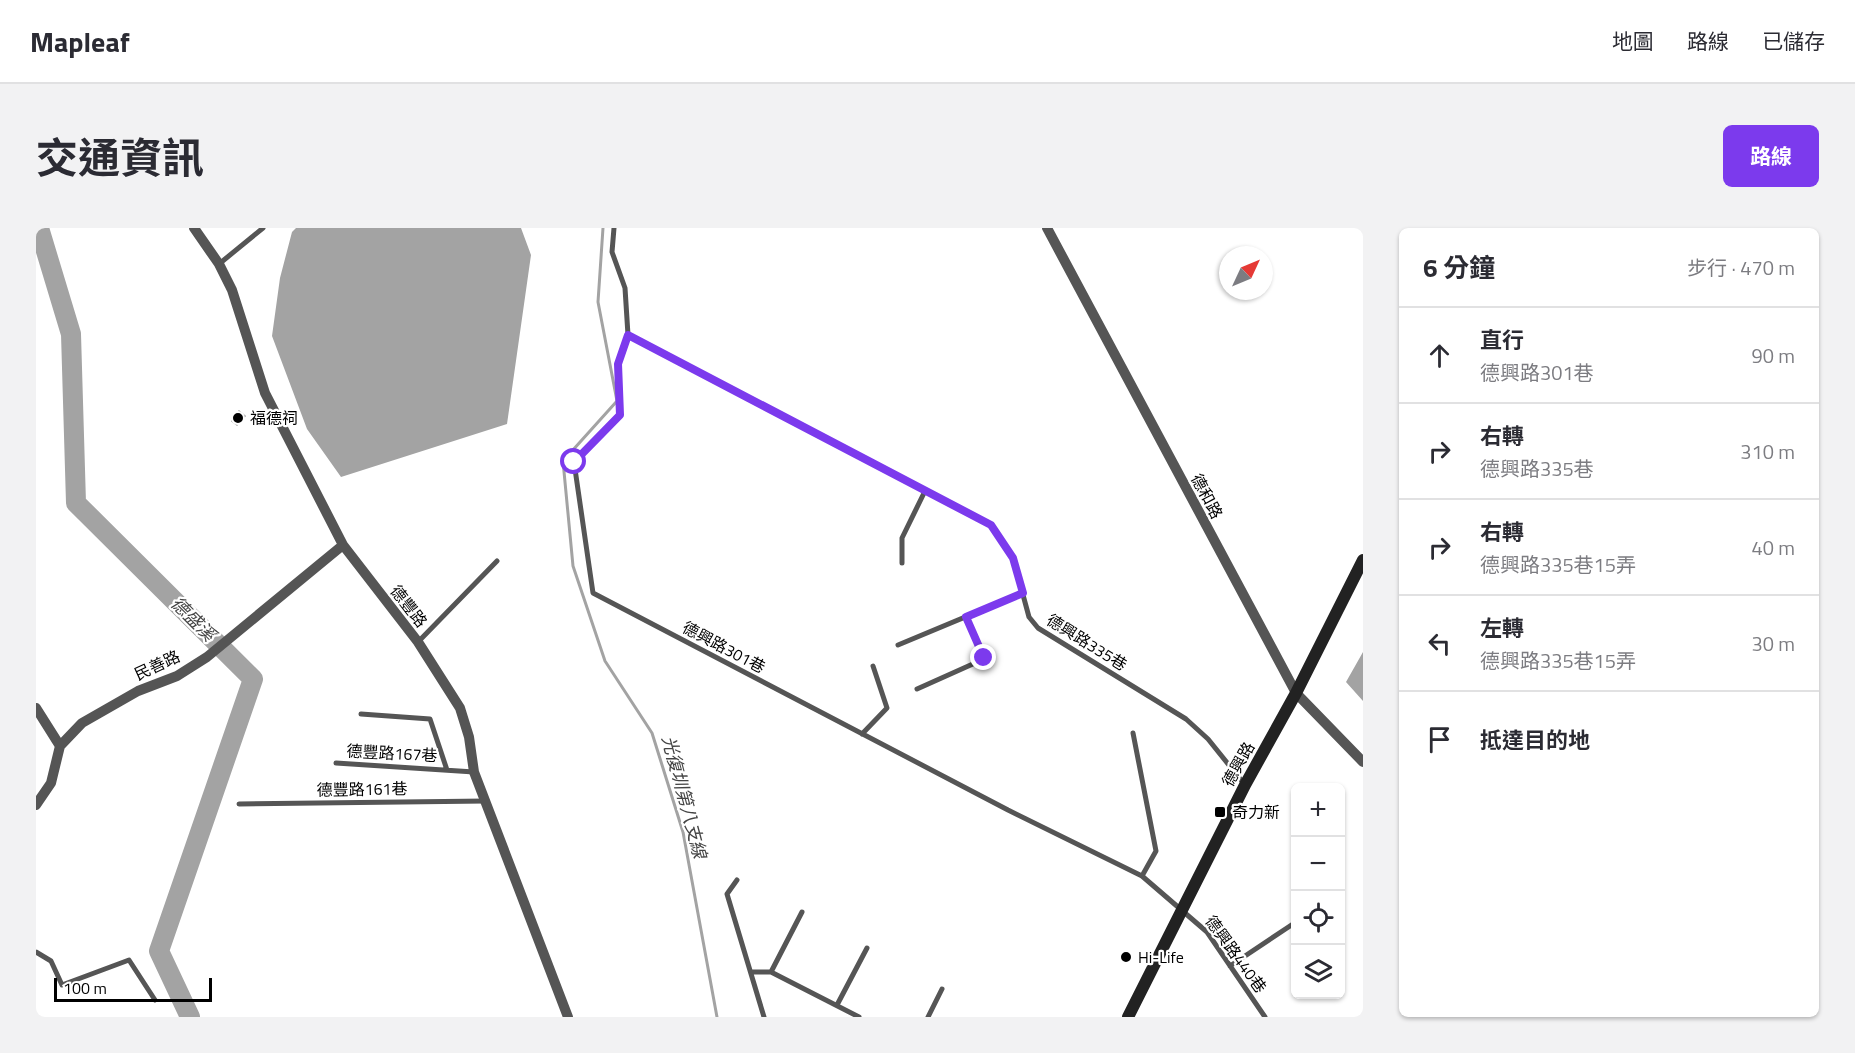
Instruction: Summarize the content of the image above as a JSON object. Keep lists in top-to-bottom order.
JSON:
{
  "streets": {
    "main road": ["德興路"],
    "street": ["德和路", "德豐路", "民善路"],
    "lane": [
      "德興路335巷",
      "德興路301巷",
      "德豐路167巷",
      "德豐路161巷",
      "德興路440巷"
    ]
  },
  "crossings": [
    ["德和路", "德興路"],
    ["德豐路", "民善路"],
    ["德豐路", "德豐路167巷"],
    ["德豐路", "德豐路161巷"],
    ["德興路335巷", "德興路301巷"],
    ["德興路335巷", "德興路"],
    ["德興路301巷", "德興路"],
    ["德興路301巷", "德興路440巷"],
    ["德興路", "德興路440巷"]
  ],
  "water": ["德盛溪", "光復圳第八支線"],
  "places": {
    "other": ["福德祠", "Hi-Life"],
    "transit": ["奇力新"]
  },
  "scale_bar": "100 m",
  "north": "top right",
  "page": {
    "header": "Mapleaf",
    "nav": ["地圖", "路線", "已儲存"],
    "title": "交通資訊",
    "buttons": "路線",
    "heading": ["6 分鐘", "步行 · 470 m"],
    "list": [
      ["直行", "德興路301巷", "90 m"],
      ["右轉", "德興路335巷", "310 m"],
      ["右轉", "德興路335巷15弄", "40 m"],
      ["左轉", "德興路335巷15弄", "30 m"],
      "抵達目的地"
    ],
    "map_buttons": ["+", "−"],
    "scale": "100 m"
  }
}
